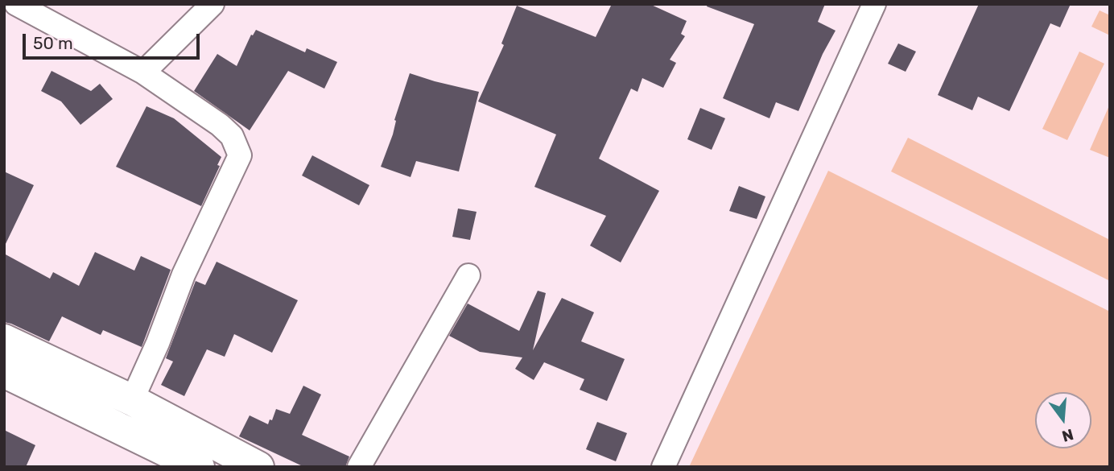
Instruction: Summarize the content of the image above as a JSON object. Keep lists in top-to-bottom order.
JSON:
{
  "scale_bar": "50 m",
  "north": "bottom"
}
